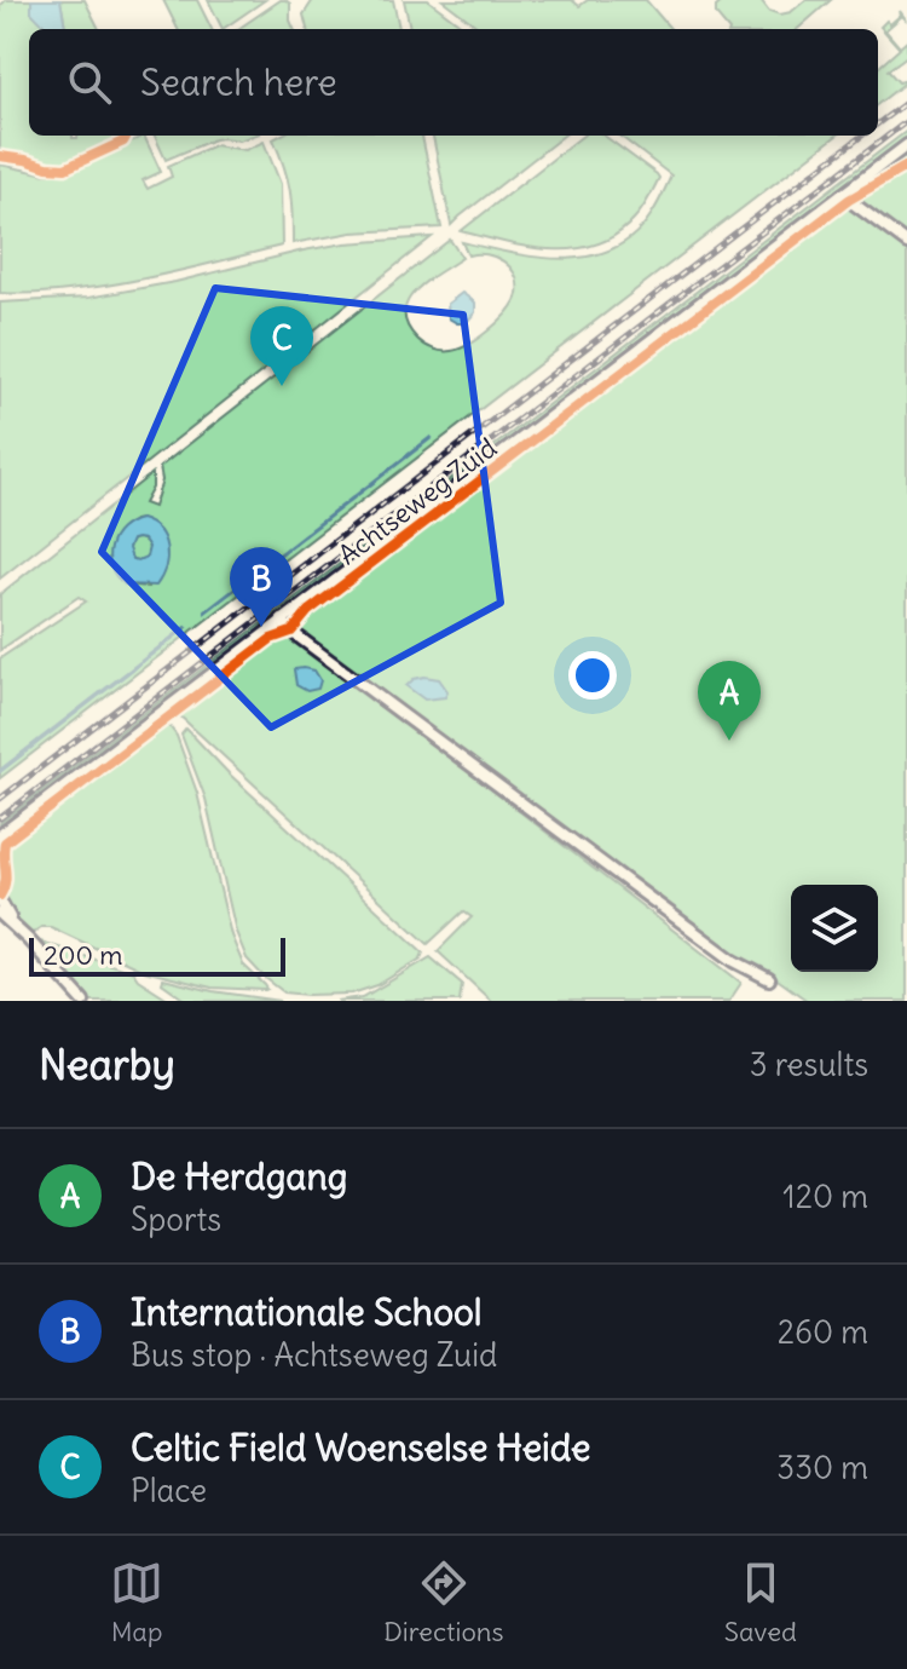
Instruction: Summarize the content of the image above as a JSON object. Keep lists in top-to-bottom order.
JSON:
{
  "streets": {
    "street": ["Achtseweg Zuid"]
  },
  "scale_bar": "200 m",
  "page": {
    "search": "Search here",
    "pins": ["C", "B", "A"],
    "scale": "200 m",
    "heading": ["Nearby", "3 results"],
    "list": [
      {
        "mark": "A",
        "name": "De Herdgang",
        "note": "Sports",
        "value": "120 m"
      },
      {
        "mark": "B",
        "name": "Internationale School",
        "note": "Bus stop · Achtseweg Zuid",
        "value": "260 m"
      },
      {
        "mark": "C",
        "name": "Celtic Field Woenselse Heide",
        "note": "Place",
        "value": "330 m"
      }
    ],
    "nav": ["Map", "Directions", "Saved"]
  }
}
